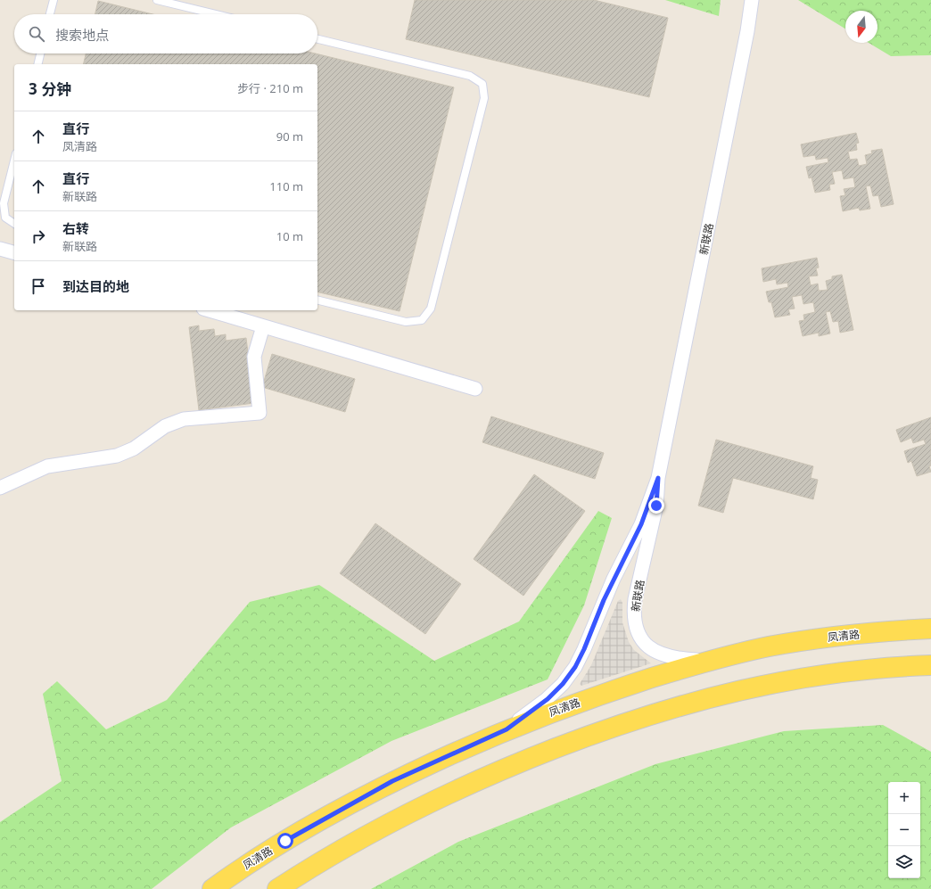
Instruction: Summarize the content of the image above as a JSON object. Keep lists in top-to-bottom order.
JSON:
{
  "streets": {
    "main road": ["凤清路"],
    "street": ["新联路"]
  },
  "crossings": [
    ["新联路", "凤清路"]
  ],
  "north": "bottom",
  "page": {
    "search": "搜索地点",
    "heading": ["3 分钟", "步行 · 210 m"],
    "list": [
      ["直行", "凤清路", "90 m"],
      ["直行", "新联路", "110 m"],
      ["右转", "新联路", "10 m"],
      "到达目的地"
    ],
    "map_buttons": ["+", "−"]
  }
}
